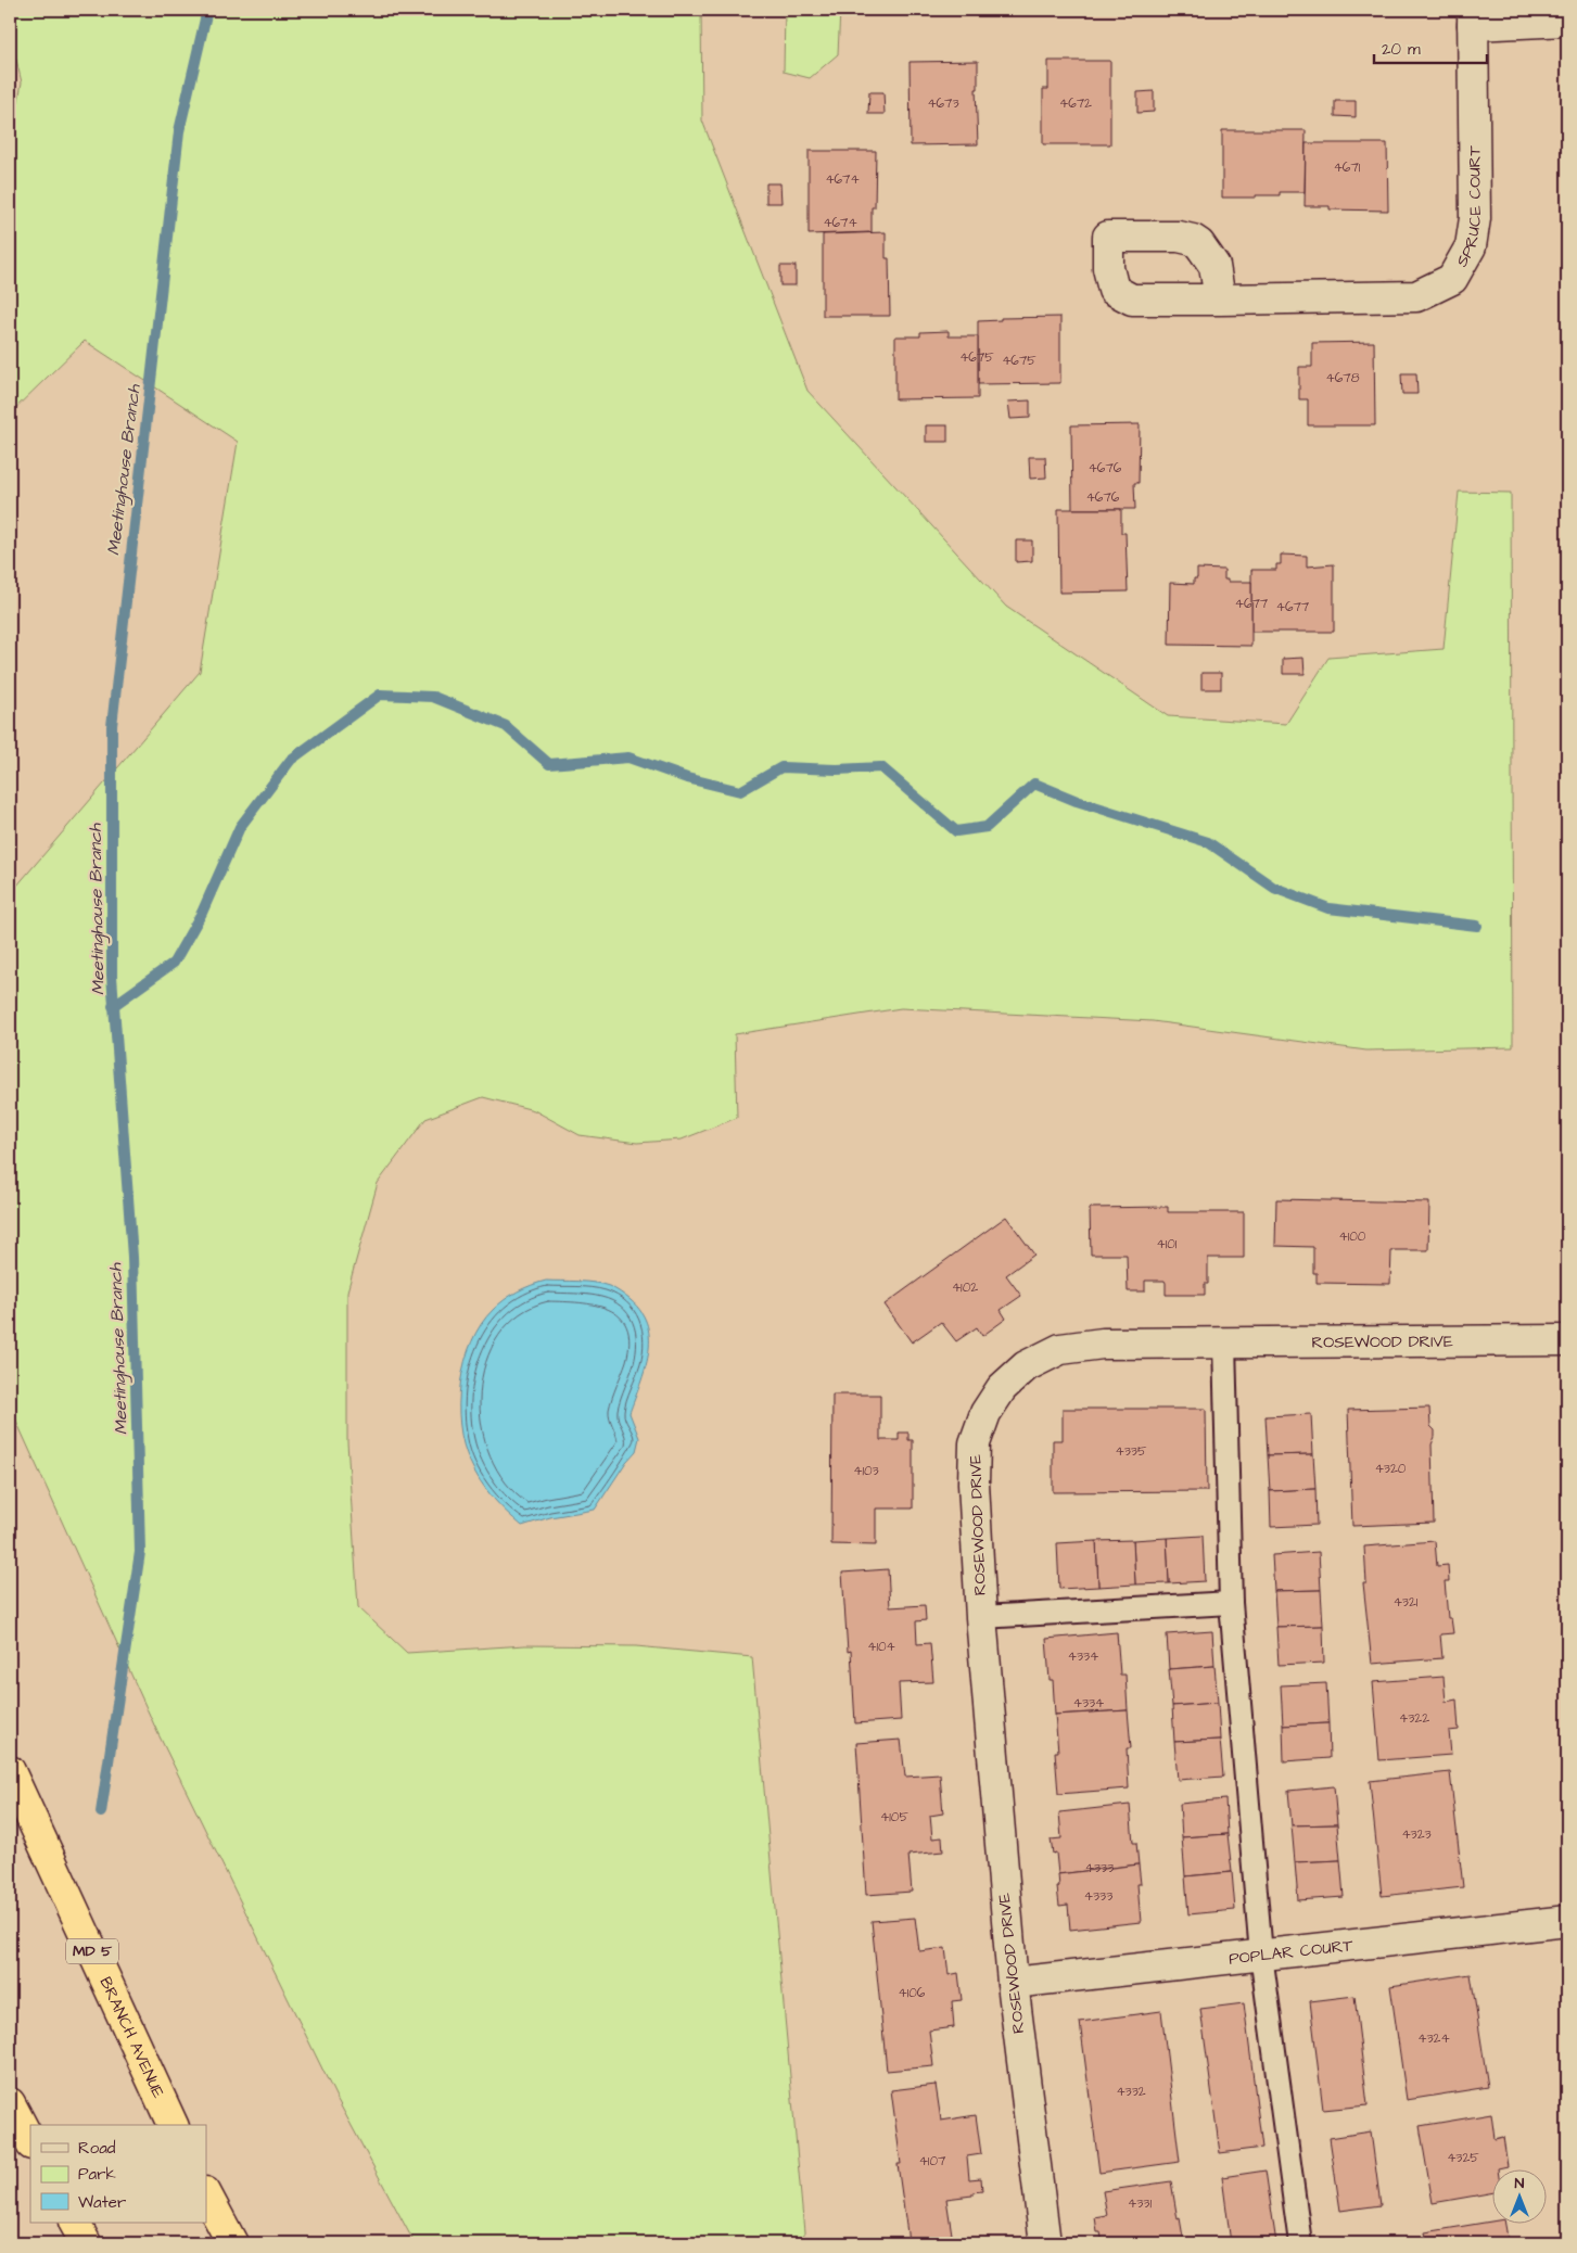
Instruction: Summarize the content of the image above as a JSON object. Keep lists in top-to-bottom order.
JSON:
{
  "streets": {
    "highway": ["MD 5", "BRANCH AVENUE"],
    "street": ["SPRUCE COURT", "ROSEWOOD DRIVE", "POPLAR COURT"]
  },
  "crossings": [
    ["ROSEWOOD DRIVE", "POPLAR COURT"]
  ],
  "water": ["Meetinghouse Branch"],
  "house_numbers": [
    "4673",
    "4672",
    "4671",
    "4674",
    "4674",
    "4675",
    "4675",
    "4678",
    "4676",
    "4676",
    "4677",
    "4677",
    "4100",
    "4101",
    "4102",
    "4335",
    "4320",
    "4103",
    "4321",
    "4104",
    "4334",
    "4334",
    "4322",
    "4105",
    "4323",
    "4333",
    "4333",
    "4106",
    "4324",
    "4332",
    "4325",
    "4107",
    "4331"
  ],
  "legend": ["Road", "Park", "Water"],
  "scale_bar": "20 m",
  "north": "top"
}
